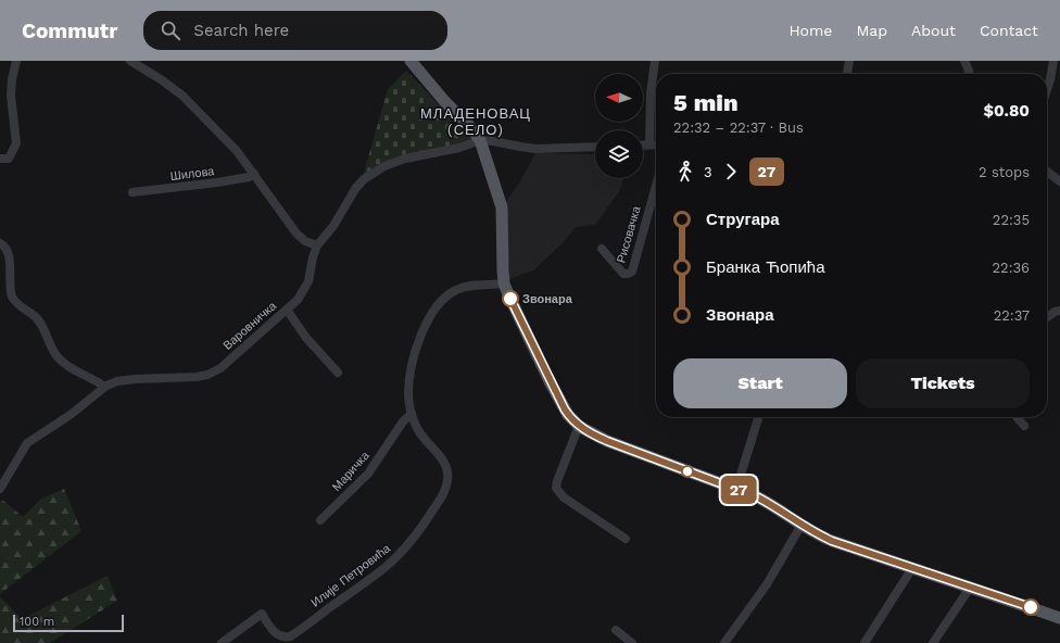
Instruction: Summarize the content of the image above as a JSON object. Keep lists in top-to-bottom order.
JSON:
{
  "streets": {
    "street": [
      "Шилова",
      "Рисовачка",
      "Варовничка",
      "Маричка",
      "Илије Петровића"
    ]
  },
  "crossings": [
    ["Маричка", "Илије Петровића"]
  ],
  "districts": ["МЛАДЕНОВАЦ (СЕЛО)"],
  "places": ["Звонара"],
  "lines": ["bus line 27"],
  "scale_bar": "100 m",
  "north": "left",
  "page": {
    "header": "Commutr",
    "search": "Search here",
    "nav": [
      "Home",
      "Map",
      "About",
      "Contact"
    ],
    "on_map": "27",
    "heading": ["5 min", "22:32 – 22:37 · Bus", "$0.80"],
    "legs": ["3", "27", "2 stops"],
    "list": [
      {
        "name": "Стругара",
        "value": "22:35"
      },
      {
        "name": "Бранка Ћопића",
        "value": "22:36"
      },
      {
        "name": "Звонара",
        "value": "22:37"
      }
    ],
    "buttons": ["Start", "Tickets"],
    "scale": "100 m"
  }
}
